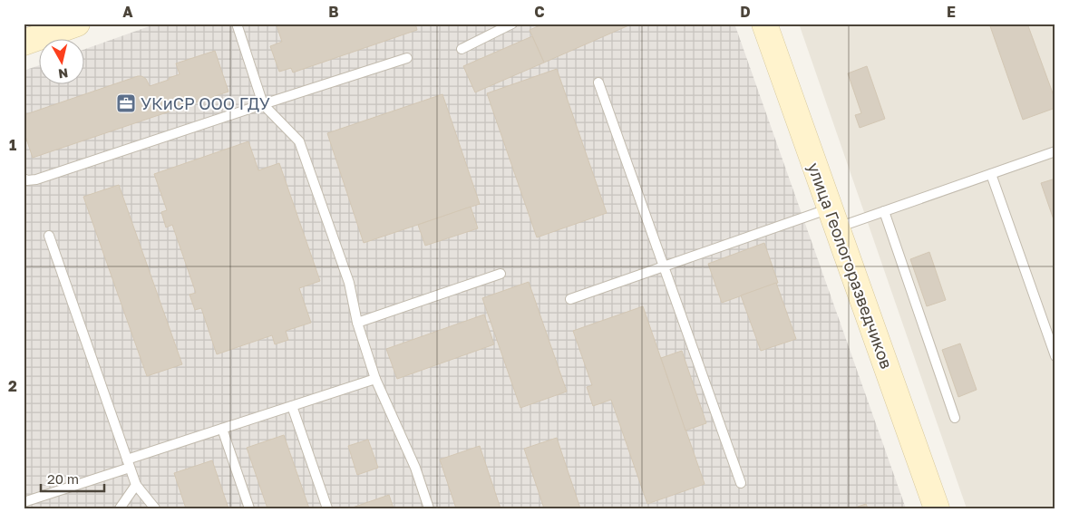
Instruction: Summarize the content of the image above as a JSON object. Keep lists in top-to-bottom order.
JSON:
{
  "streets": {
    "main road": ["улица Геологоразведчиков"]
  },
  "places": {
    "office": ["УКиСР ООО ГДУ"]
  },
  "scale_bar": "20 m",
  "north": "bottom",
  "grid": {
    "columns": [
      "A",
      "B",
      "C",
      "D",
      "E"
    ],
    "rows": ["1", "2"]
  }
}
